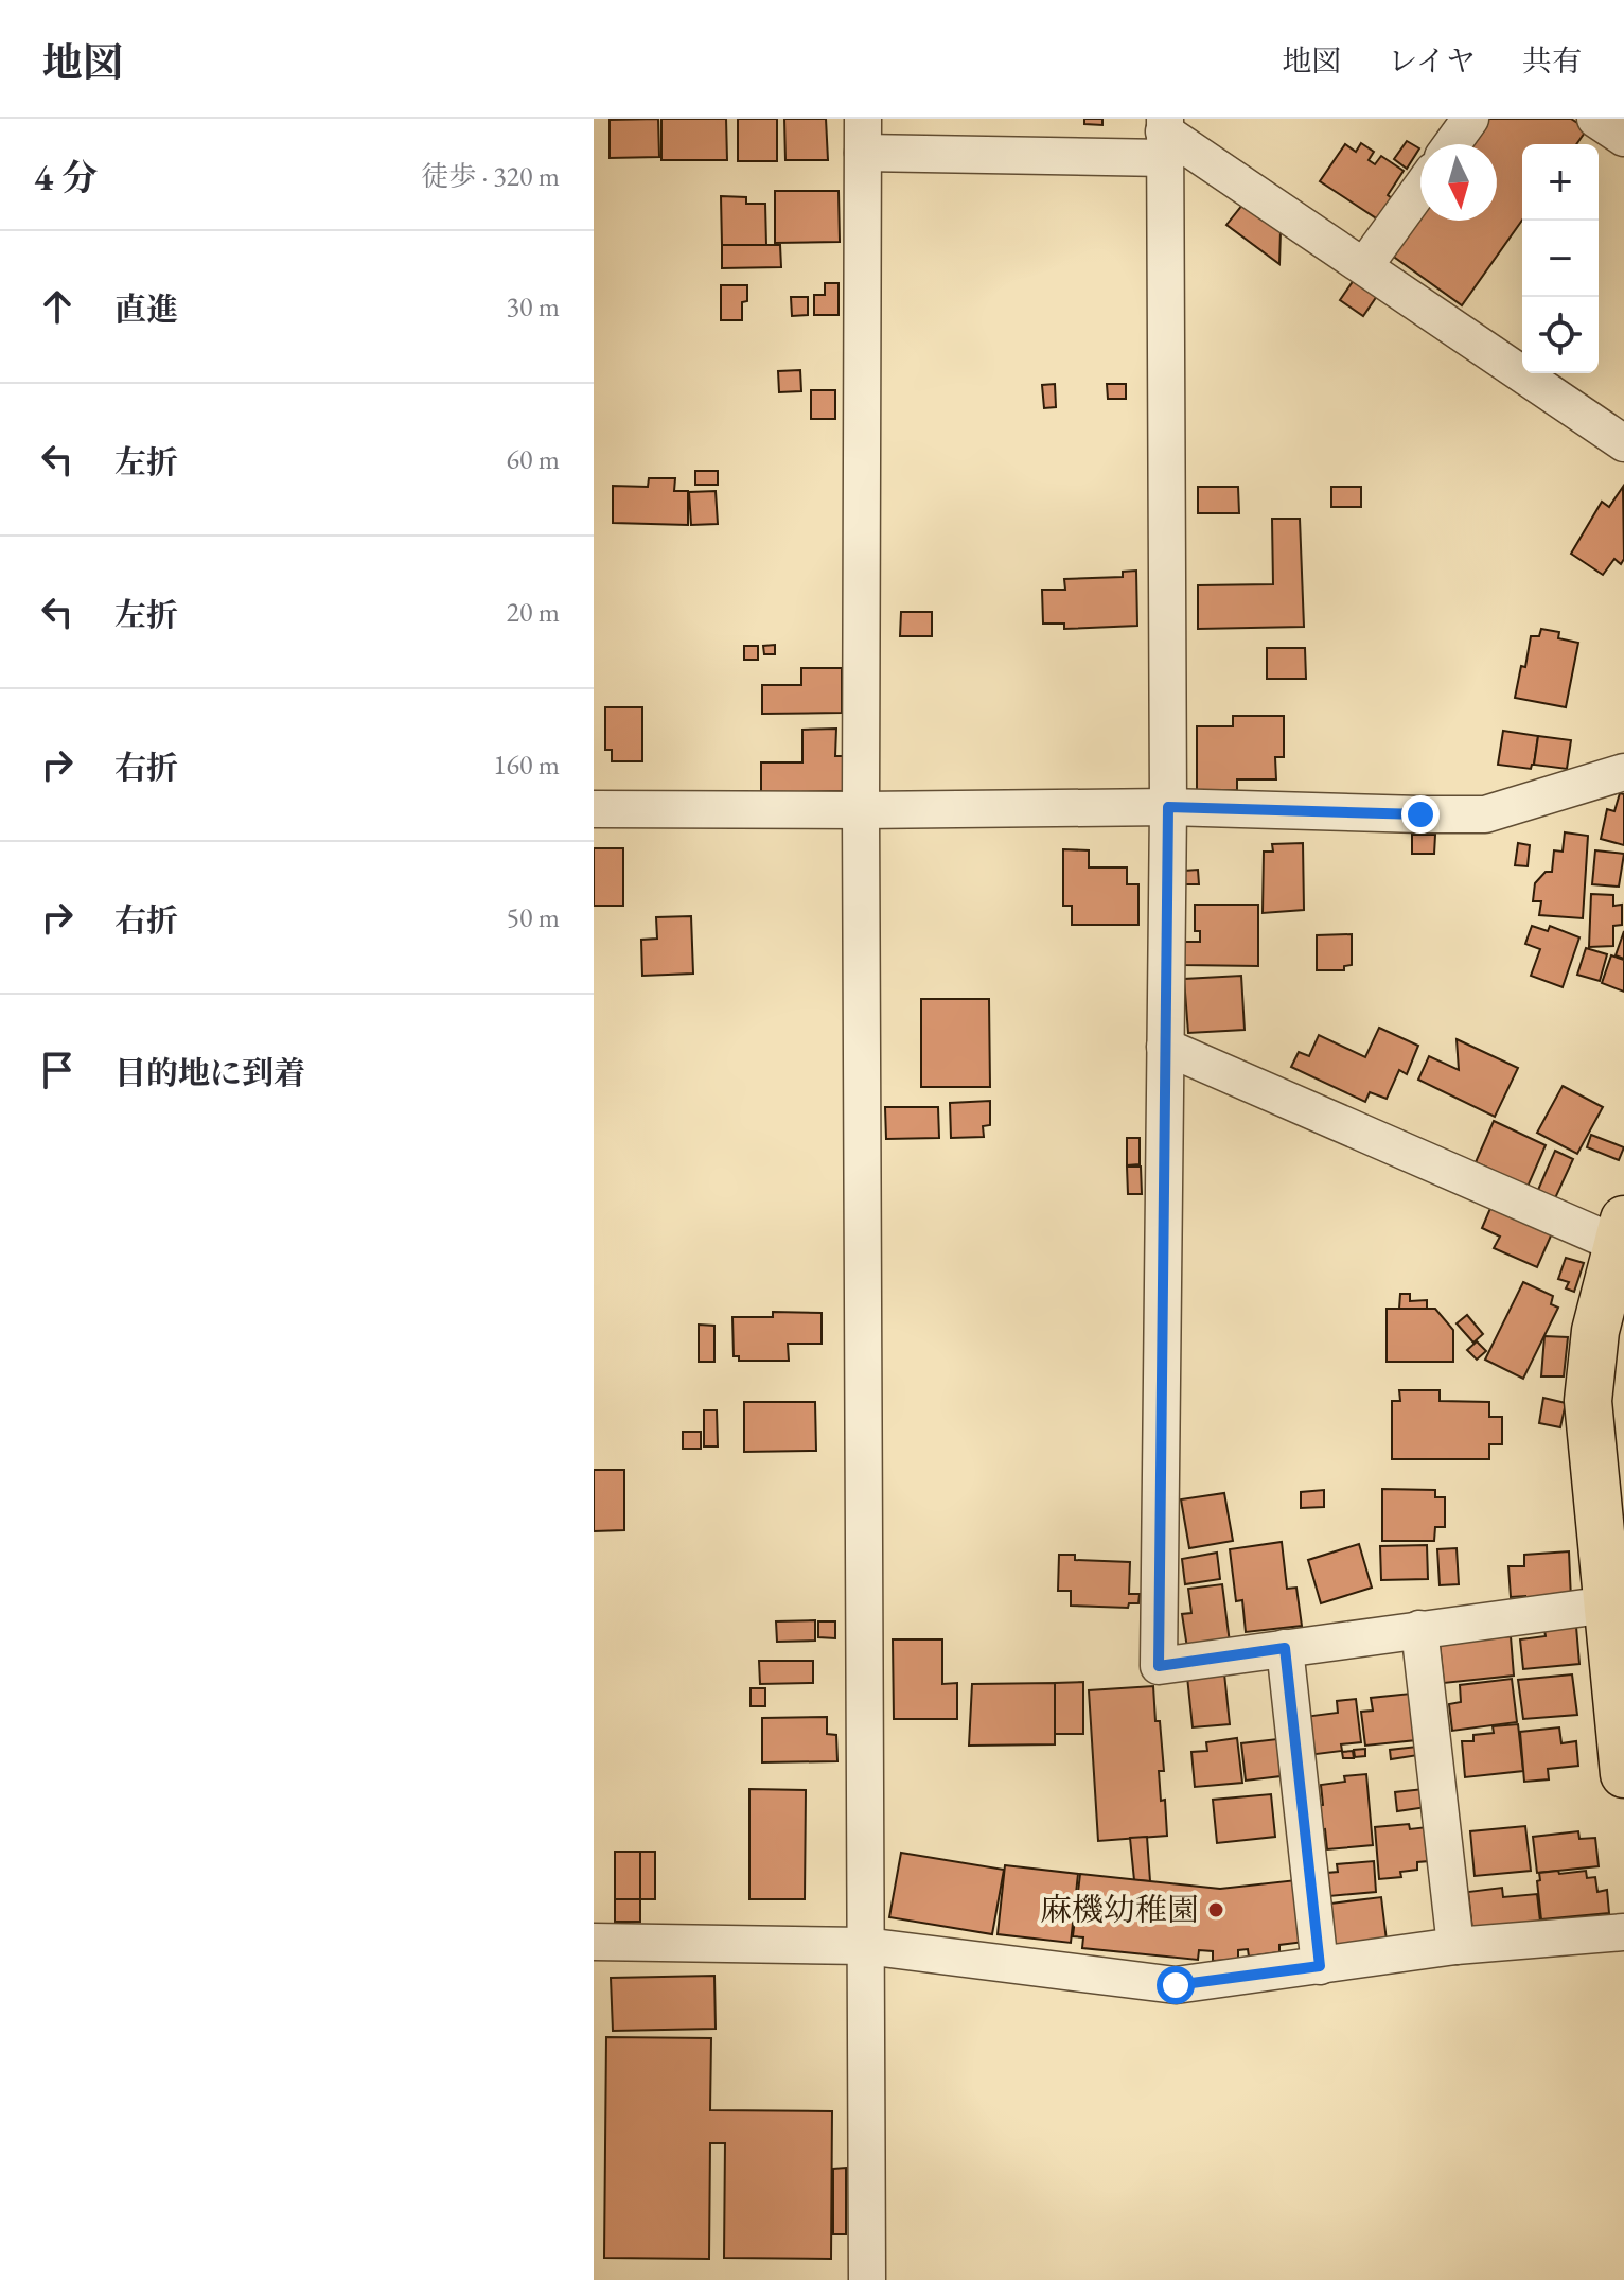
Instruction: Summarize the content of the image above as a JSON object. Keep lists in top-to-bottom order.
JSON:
{
  "places": ["麻機幼稚園"],
  "north": "bottom",
  "page": {
    "header": "地図",
    "nav": ["地図", "レイヤ", "共有"],
    "heading": ["4 分", "徒歩 · 320 m"],
    "map_buttons": ["+", "−"],
    "list": [
      ["直進", "30 m"],
      ["左折", "60 m"],
      ["左折", "20 m"],
      ["右折", "160 m"],
      ["右折", "50 m"],
      "目的地に到着"
    ]
  }
}
